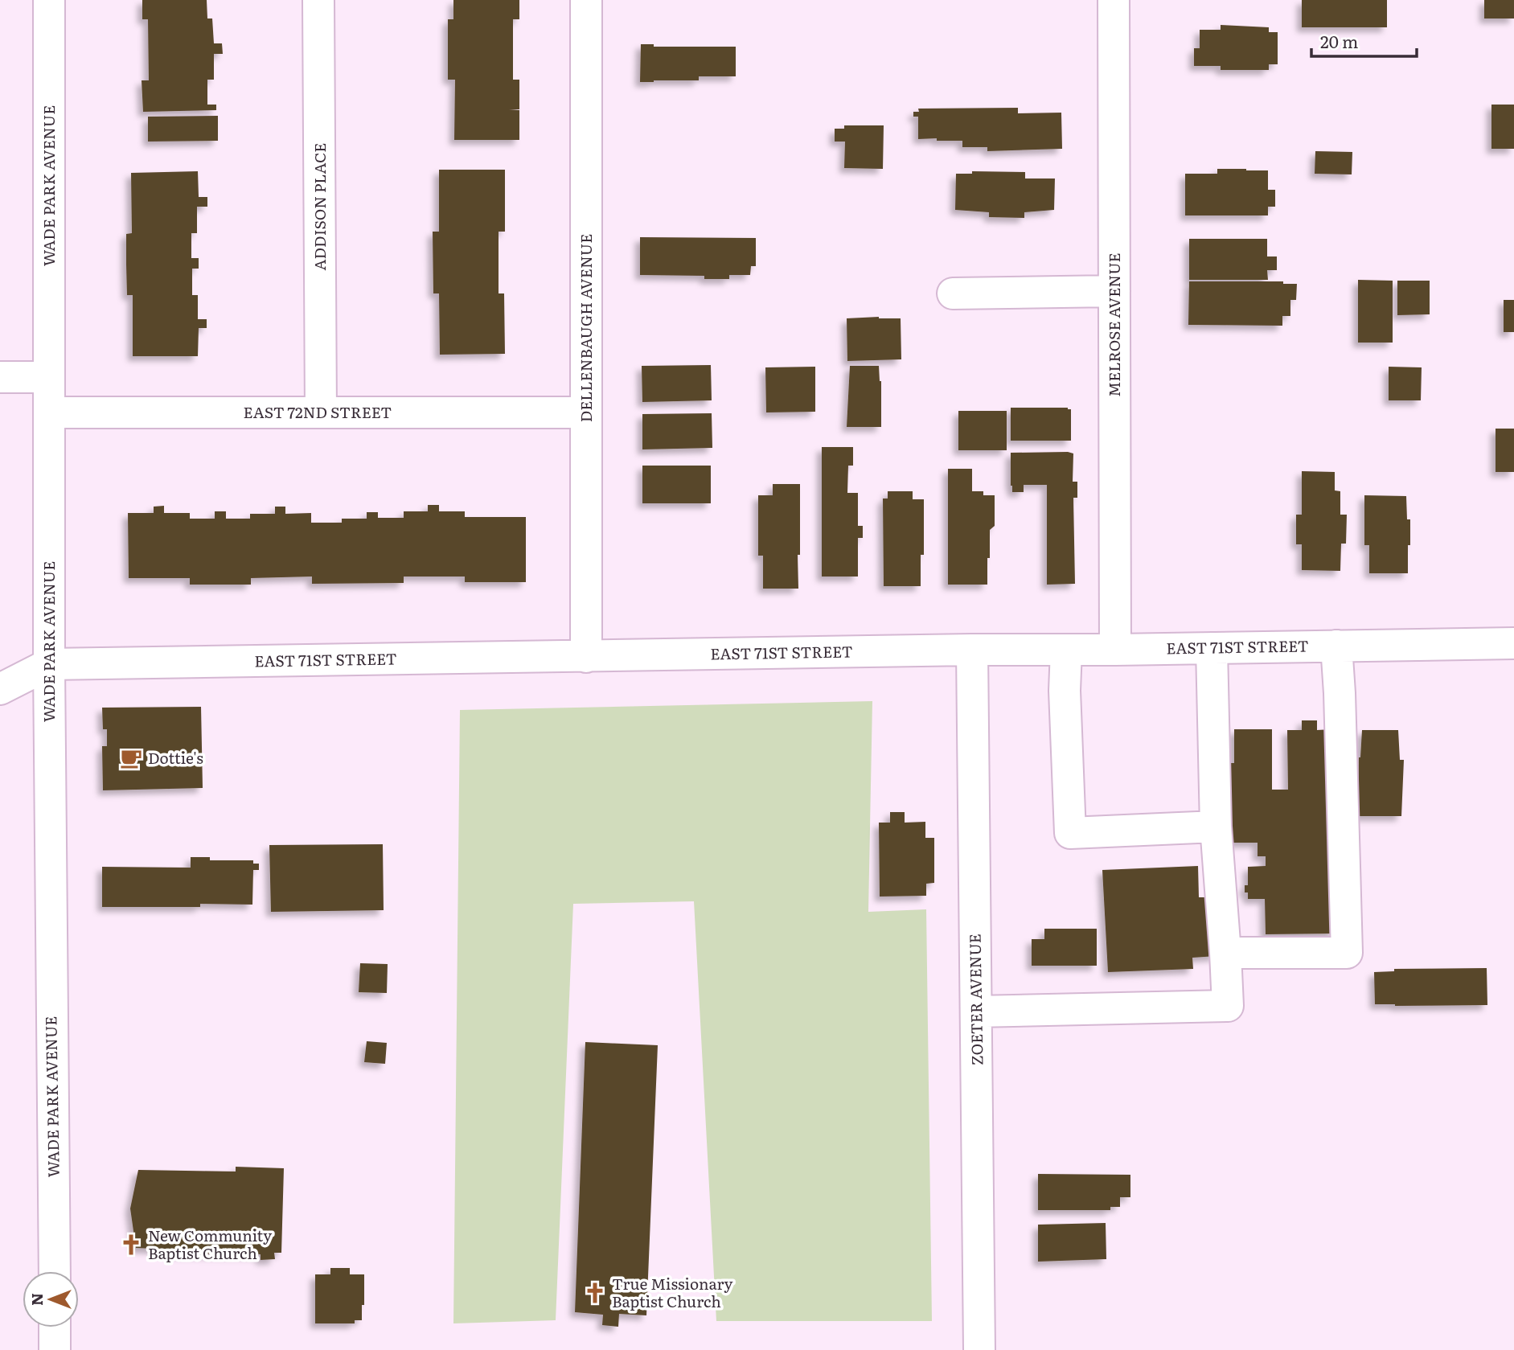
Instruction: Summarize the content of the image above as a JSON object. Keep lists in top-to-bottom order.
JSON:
{
  "streets": {
    "street": [
      "WADE PARK AVENUE",
      "ADDISON PLACE",
      "MELROSE AVENUE",
      "DELLENBAUGH AVENUE",
      "EAST 72ND STREET",
      "EAST 71ST STREET",
      "ZOETER AVENUE"
    ]
  },
  "crossings": [
    ["WADE PARK AVENUE", "EAST 72ND STREET"],
    ["WADE PARK AVENUE", "EAST 71ST STREET"],
    ["ADDISON PLACE", "EAST 72ND STREET"],
    ["MELROSE AVENUE", "EAST 71ST STREET"],
    ["DELLENBAUGH AVENUE", "EAST 72ND STREET"],
    ["DELLENBAUGH AVENUE", "EAST 71ST STREET"],
    ["EAST 71ST STREET", "ZOETER AVENUE"]
  ],
  "places": {
    "cafe": ["Dottie's"],
    "church": ["New Community Baptist Church", "True Missionary Baptist Church"]
  },
  "scale_bar": "20 m",
  "north": "left"
}
